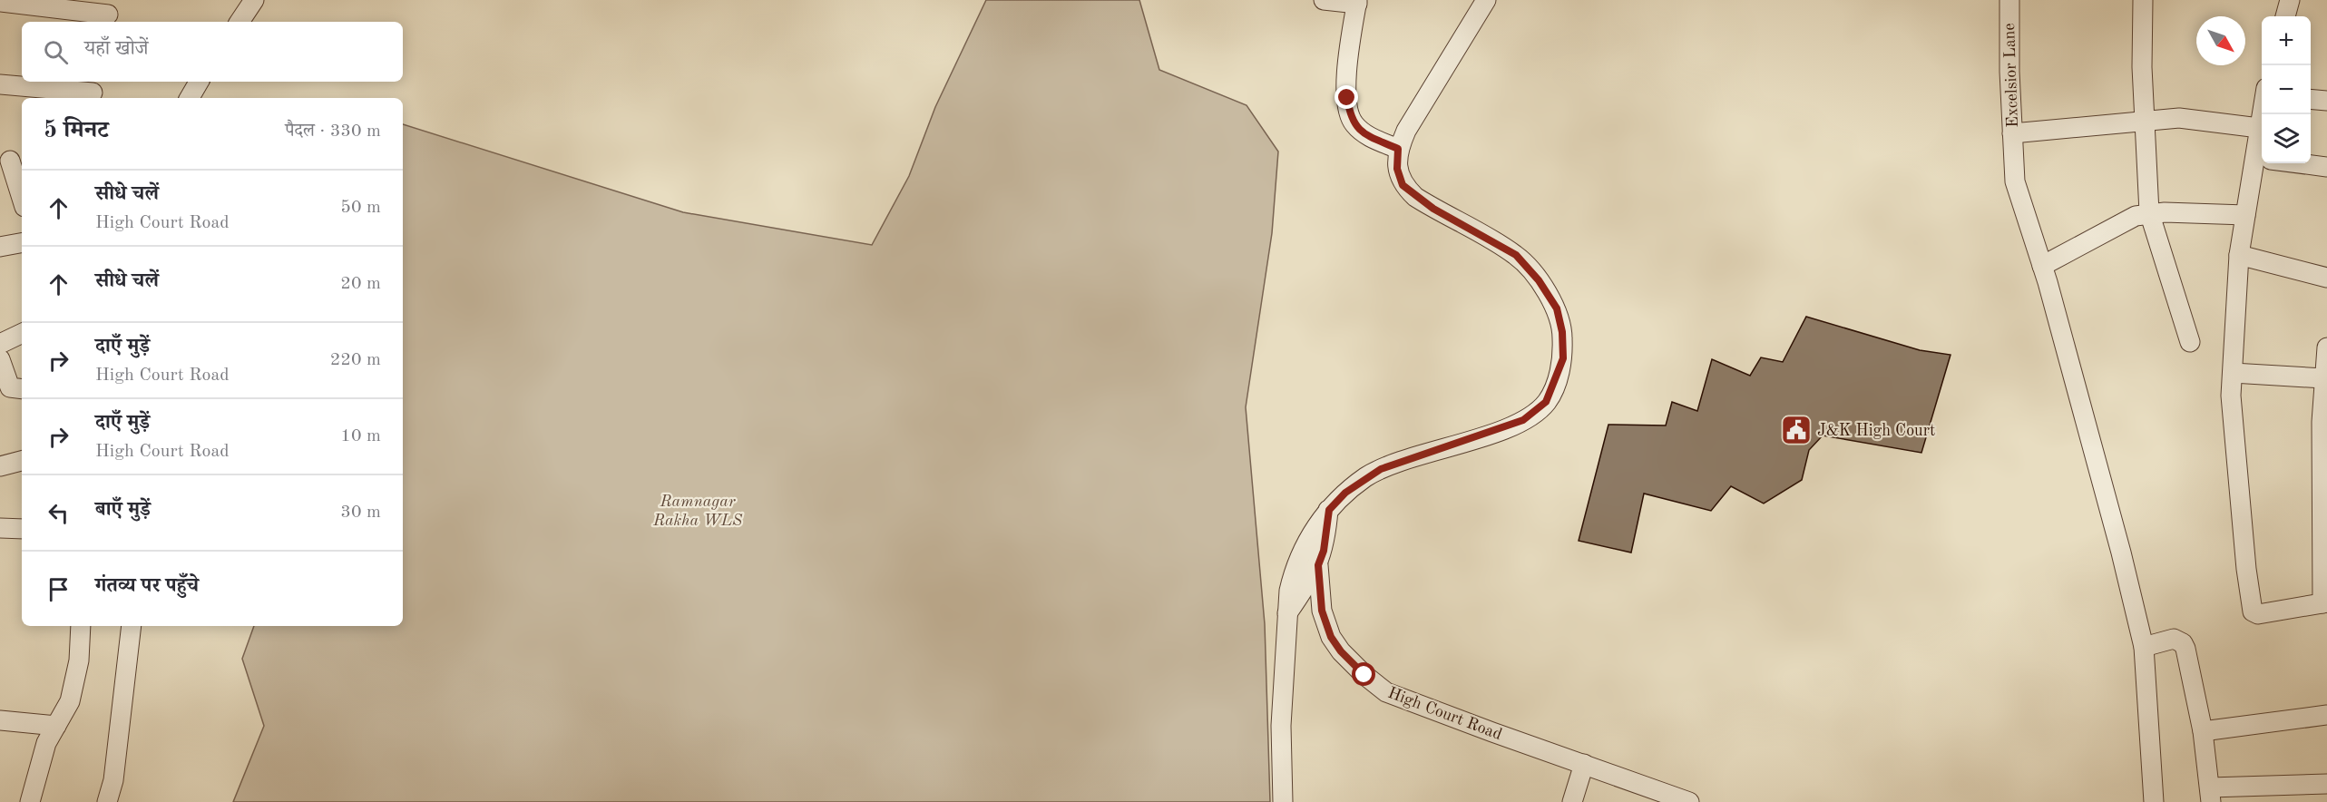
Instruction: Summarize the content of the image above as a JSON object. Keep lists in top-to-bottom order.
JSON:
{
  "streets": {
    "street": ["Excelsior Lane", "High Court Road"]
  },
  "parks": ["Ramnagar Rakha WLS"],
  "places": {
    "public building": ["J&K High Court"]
  },
  "north": "bottom right",
  "page": {
    "map_buttons": ["+", "−"],
    "search": "यहाँ खोजें",
    "heading": ["5 मिनट", "पैदल · 330 m"],
    "list": [
      ["सीधे चलें", "High Court Road", "50 m"],
      ["सीधे चलें", "20 m"],
      ["दाएँ मुड़ें", "High Court Road", "220 m"],
      ["दाएँ मुड़ें", "High Court Road", "10 m"],
      ["बाएँ मुड़ें", "30 m"],
      "गंतव्य पर पहुँचे"
    ]
  }
}
